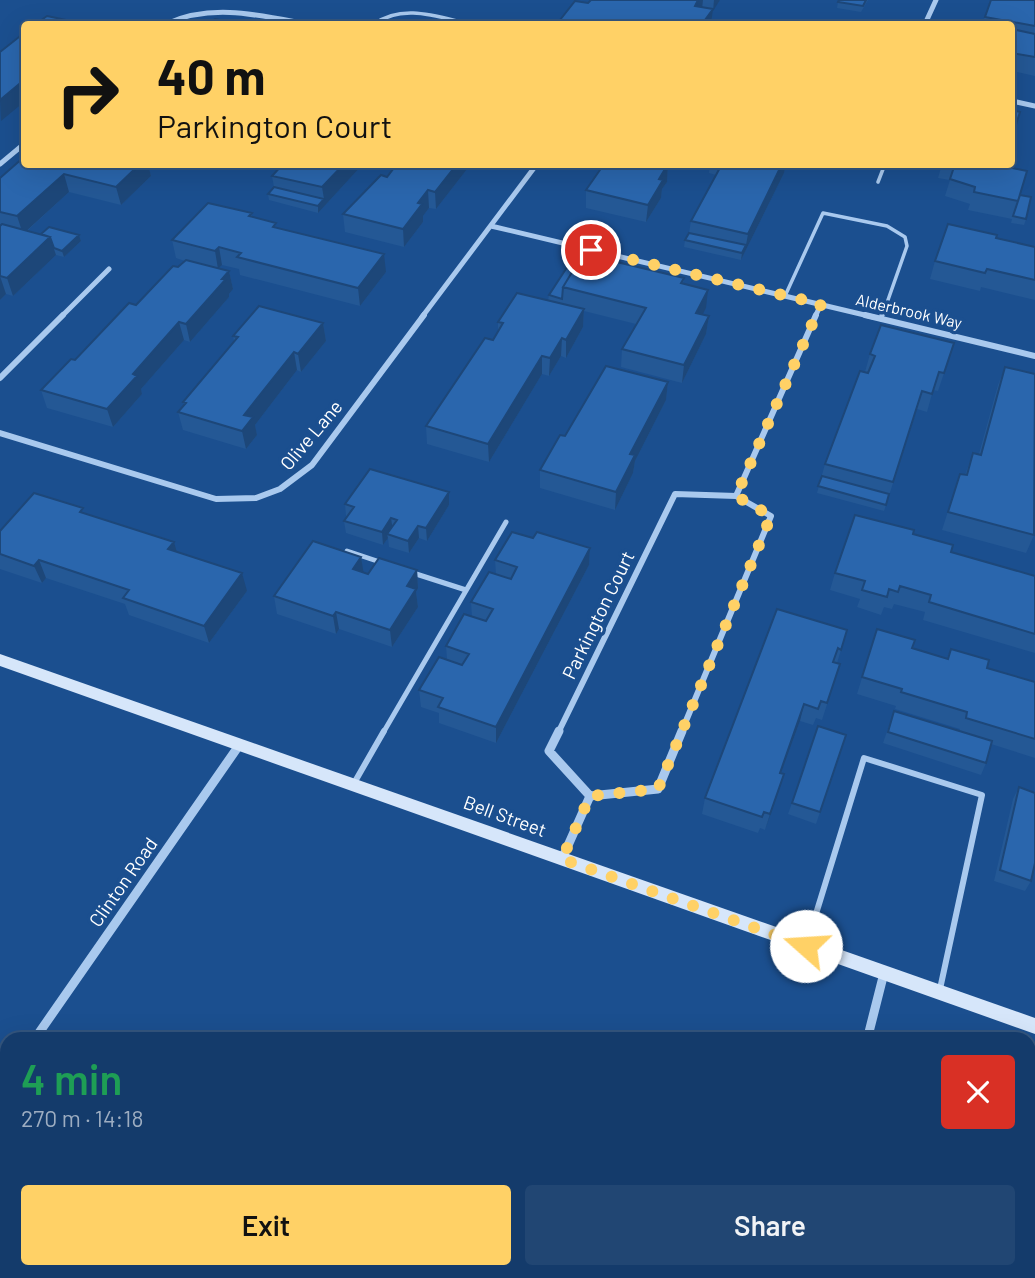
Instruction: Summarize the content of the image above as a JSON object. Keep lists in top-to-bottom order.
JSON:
{
  "streets": {
    "street": [
      "Alderbrook Way",
      "Olive Lane",
      "Parkington Court",
      "Bell Street",
      "Clinton Road"
    ]
  },
  "crossings": [
    ["Alderbrook Way", "Olive Lane"],
    ["Bell Street", "Clinton Road"]
  ],
  "page": {
    "turn": ["40 m", "Parkington Court"],
    "heading": ["4 min", "270 m · 14:18"],
    "buttons": ["Exit", "Share"]
  }
}
